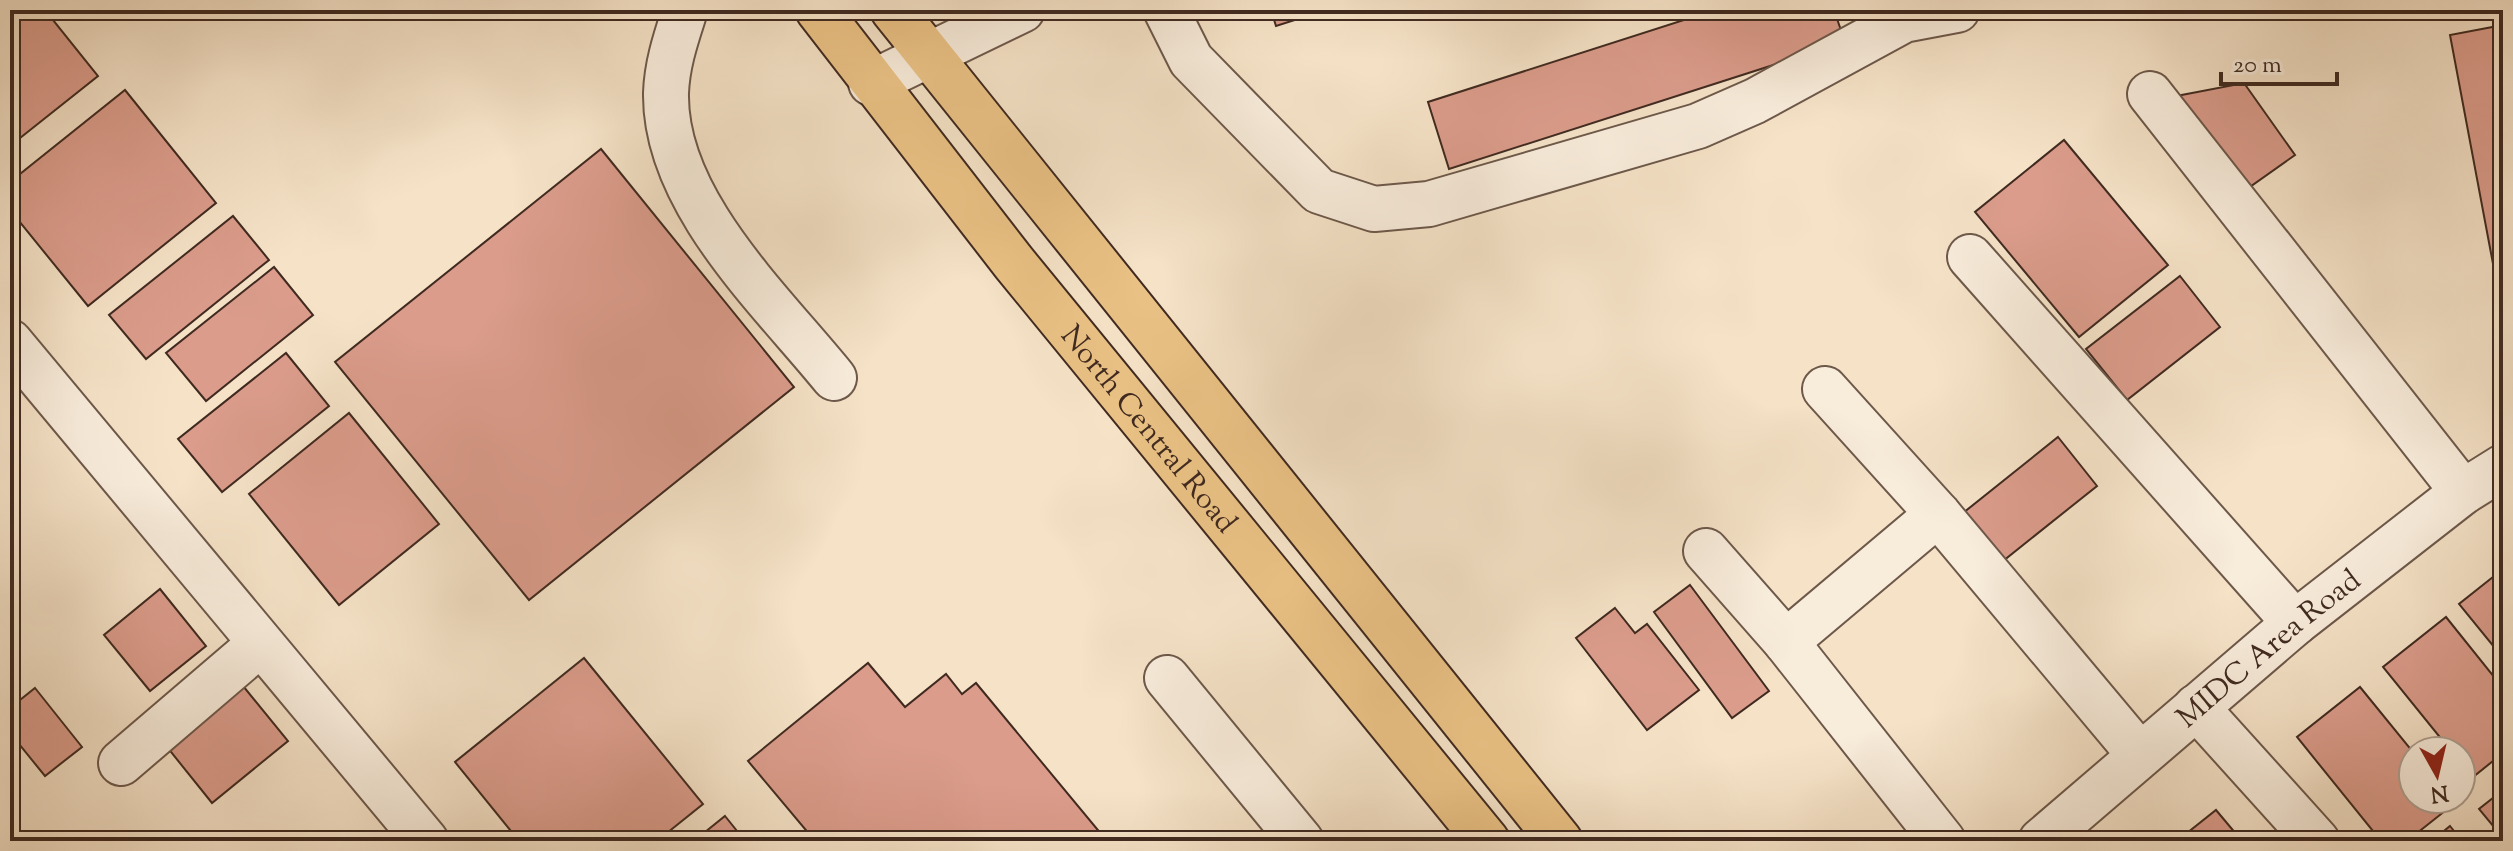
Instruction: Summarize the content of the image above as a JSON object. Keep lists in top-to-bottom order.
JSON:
{
  "streets": {
    "main road": ["North Central Road"],
    "street": ["MIDC Area Road"]
  },
  "scale_bar": "20 m",
  "north": "bottom"
}
